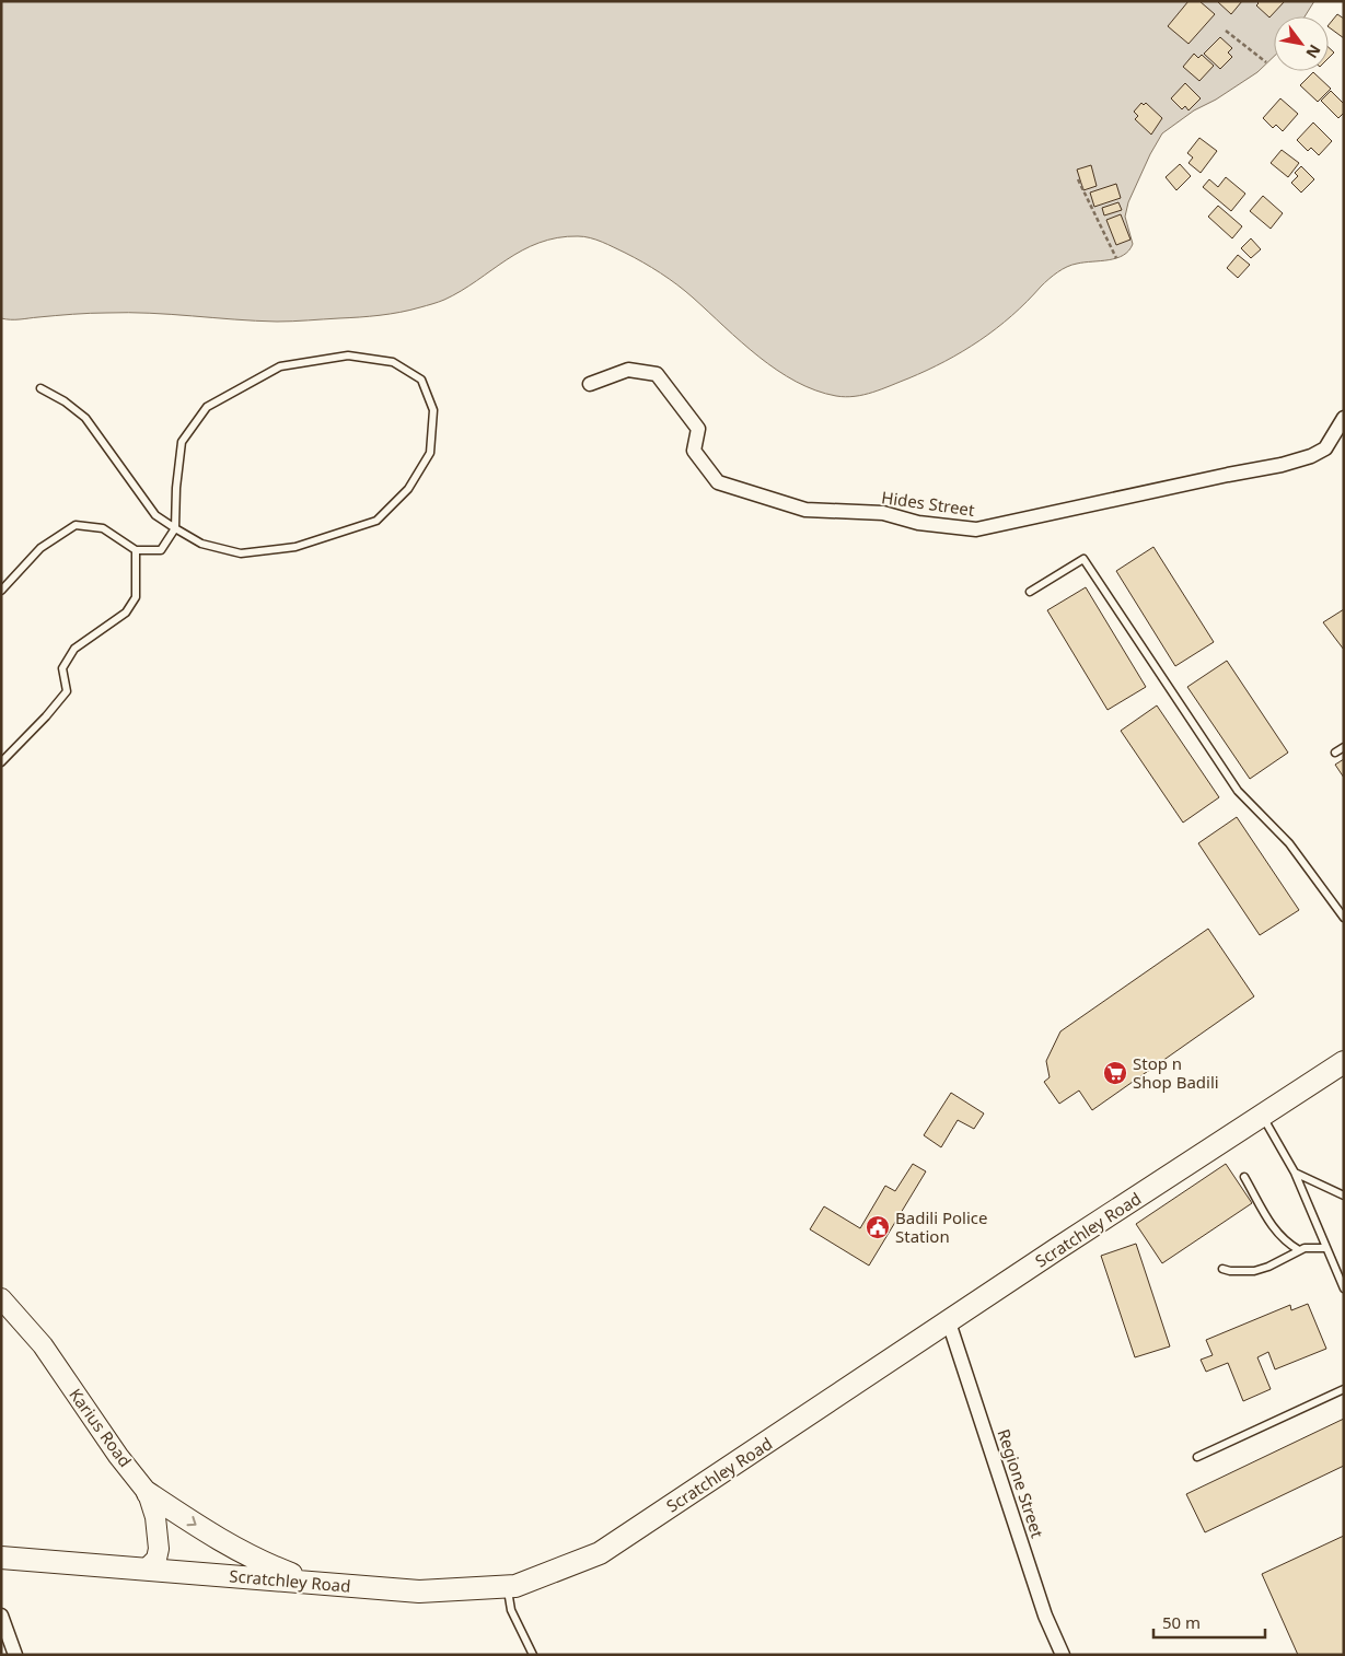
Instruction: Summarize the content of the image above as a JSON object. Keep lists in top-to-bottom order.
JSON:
{
  "streets": {
    "main road": ["Scratchley Road"],
    "street": ["Hides Street", "Karius Road", "Regione Street"]
  },
  "crossings": [
    ["Scratchley Road", "Karius Road"],
    ["Scratchley Road", "Regione Street"]
  ],
  "places": {
    "supermarket": ["Stop n Shop Badili"],
    "public building": ["Badili Police Station"]
  },
  "scale_bar": "50 m",
  "north": "bottom right"
}
